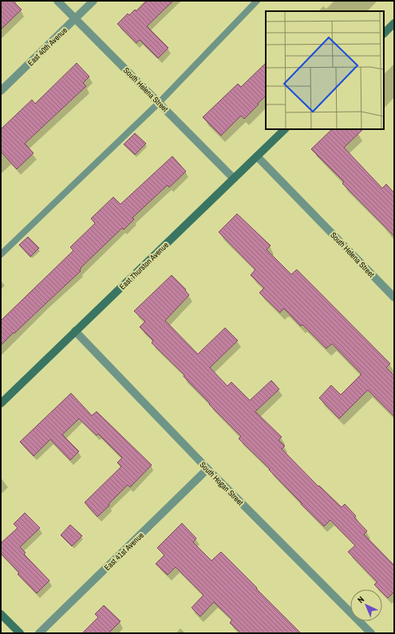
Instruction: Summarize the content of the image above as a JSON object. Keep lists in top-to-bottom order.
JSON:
{
  "streets": {
    "street": [
      "East 40th Avenue",
      "South Helena Street",
      "East Thurston Avenue",
      "South Hogan Street",
      "East 41st Avenue"
    ]
  },
  "crossings": [
    ["East 40th Avenue", "South Helena Street"],
    ["South Helena Street", "East Thurston Avenue"],
    ["East Thurston Avenue", "South Hogan Street"],
    ["South Hogan Street", "East 41st Avenue"]
  ],
  "north": "top left"
}
